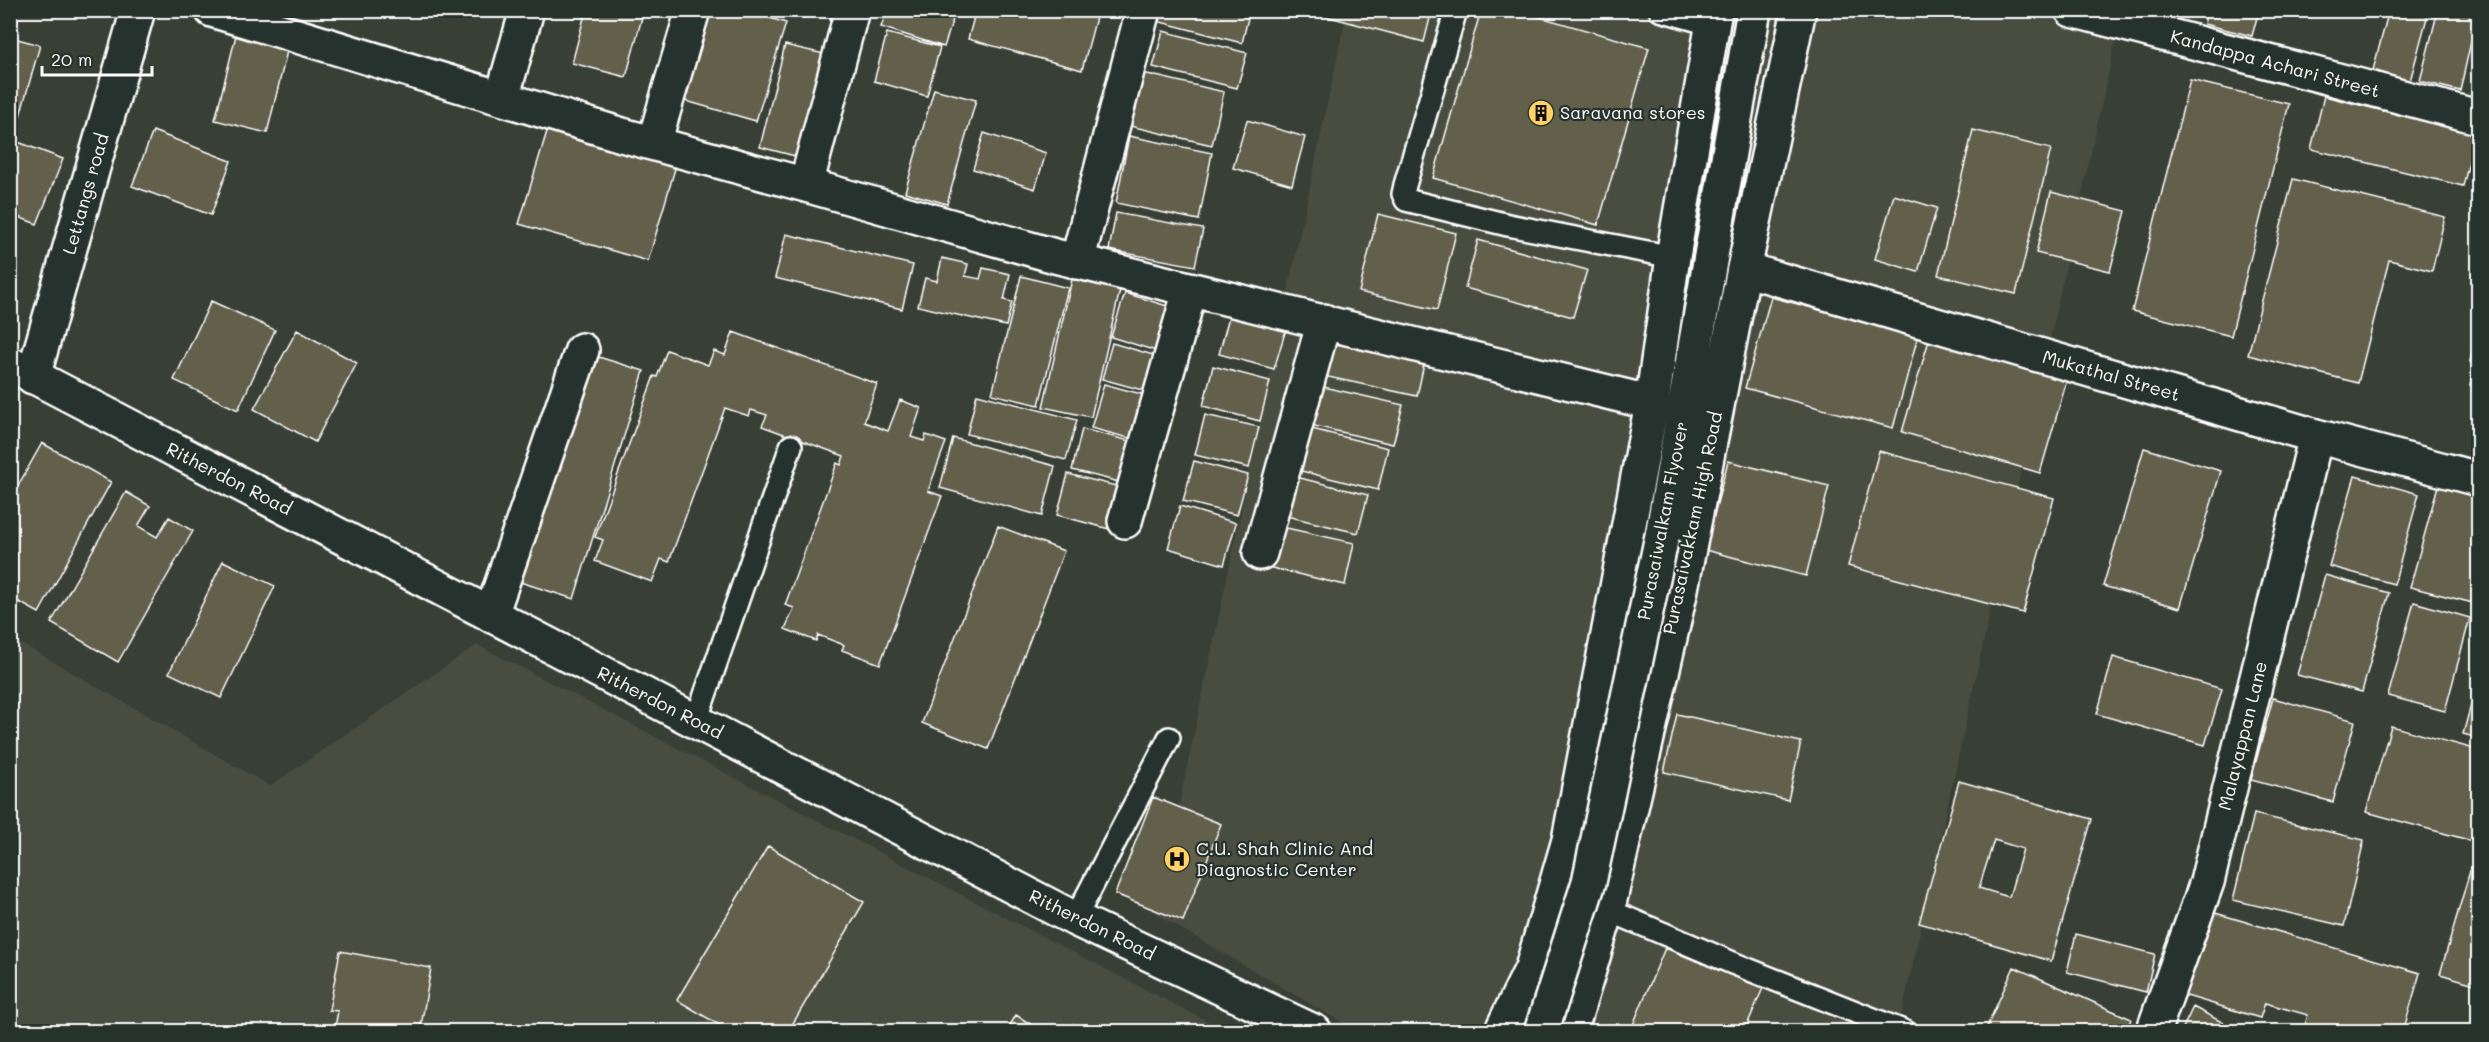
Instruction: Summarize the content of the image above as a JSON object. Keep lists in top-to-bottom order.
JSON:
{
  "streets": {
    "street": [
      "Kandappa Achari Street",
      "Lettangs road",
      "Mukathal Street",
      "Ritherdon Road",
      "Purasaiwalkam Flyover",
      "Purasaivakkam High Road",
      "Malayappan Lane"
    ]
  },
  "crossings": [
    ["Lettangs road", "Ritherdon Road"],
    ["Mukathal Street", "Purasaivakkam High Road"],
    ["Mukathal Street", "Malayappan Lane"],
    ["Purasaiwalkam Flyover", "Purasaivakkam High Road"]
  ],
  "places": {
    "building": ["Saravana stores"],
    "hospital": ["C.U. Shah Clinic And Diagnostic Center"]
  },
  "scale_bar": "20 m"
}
